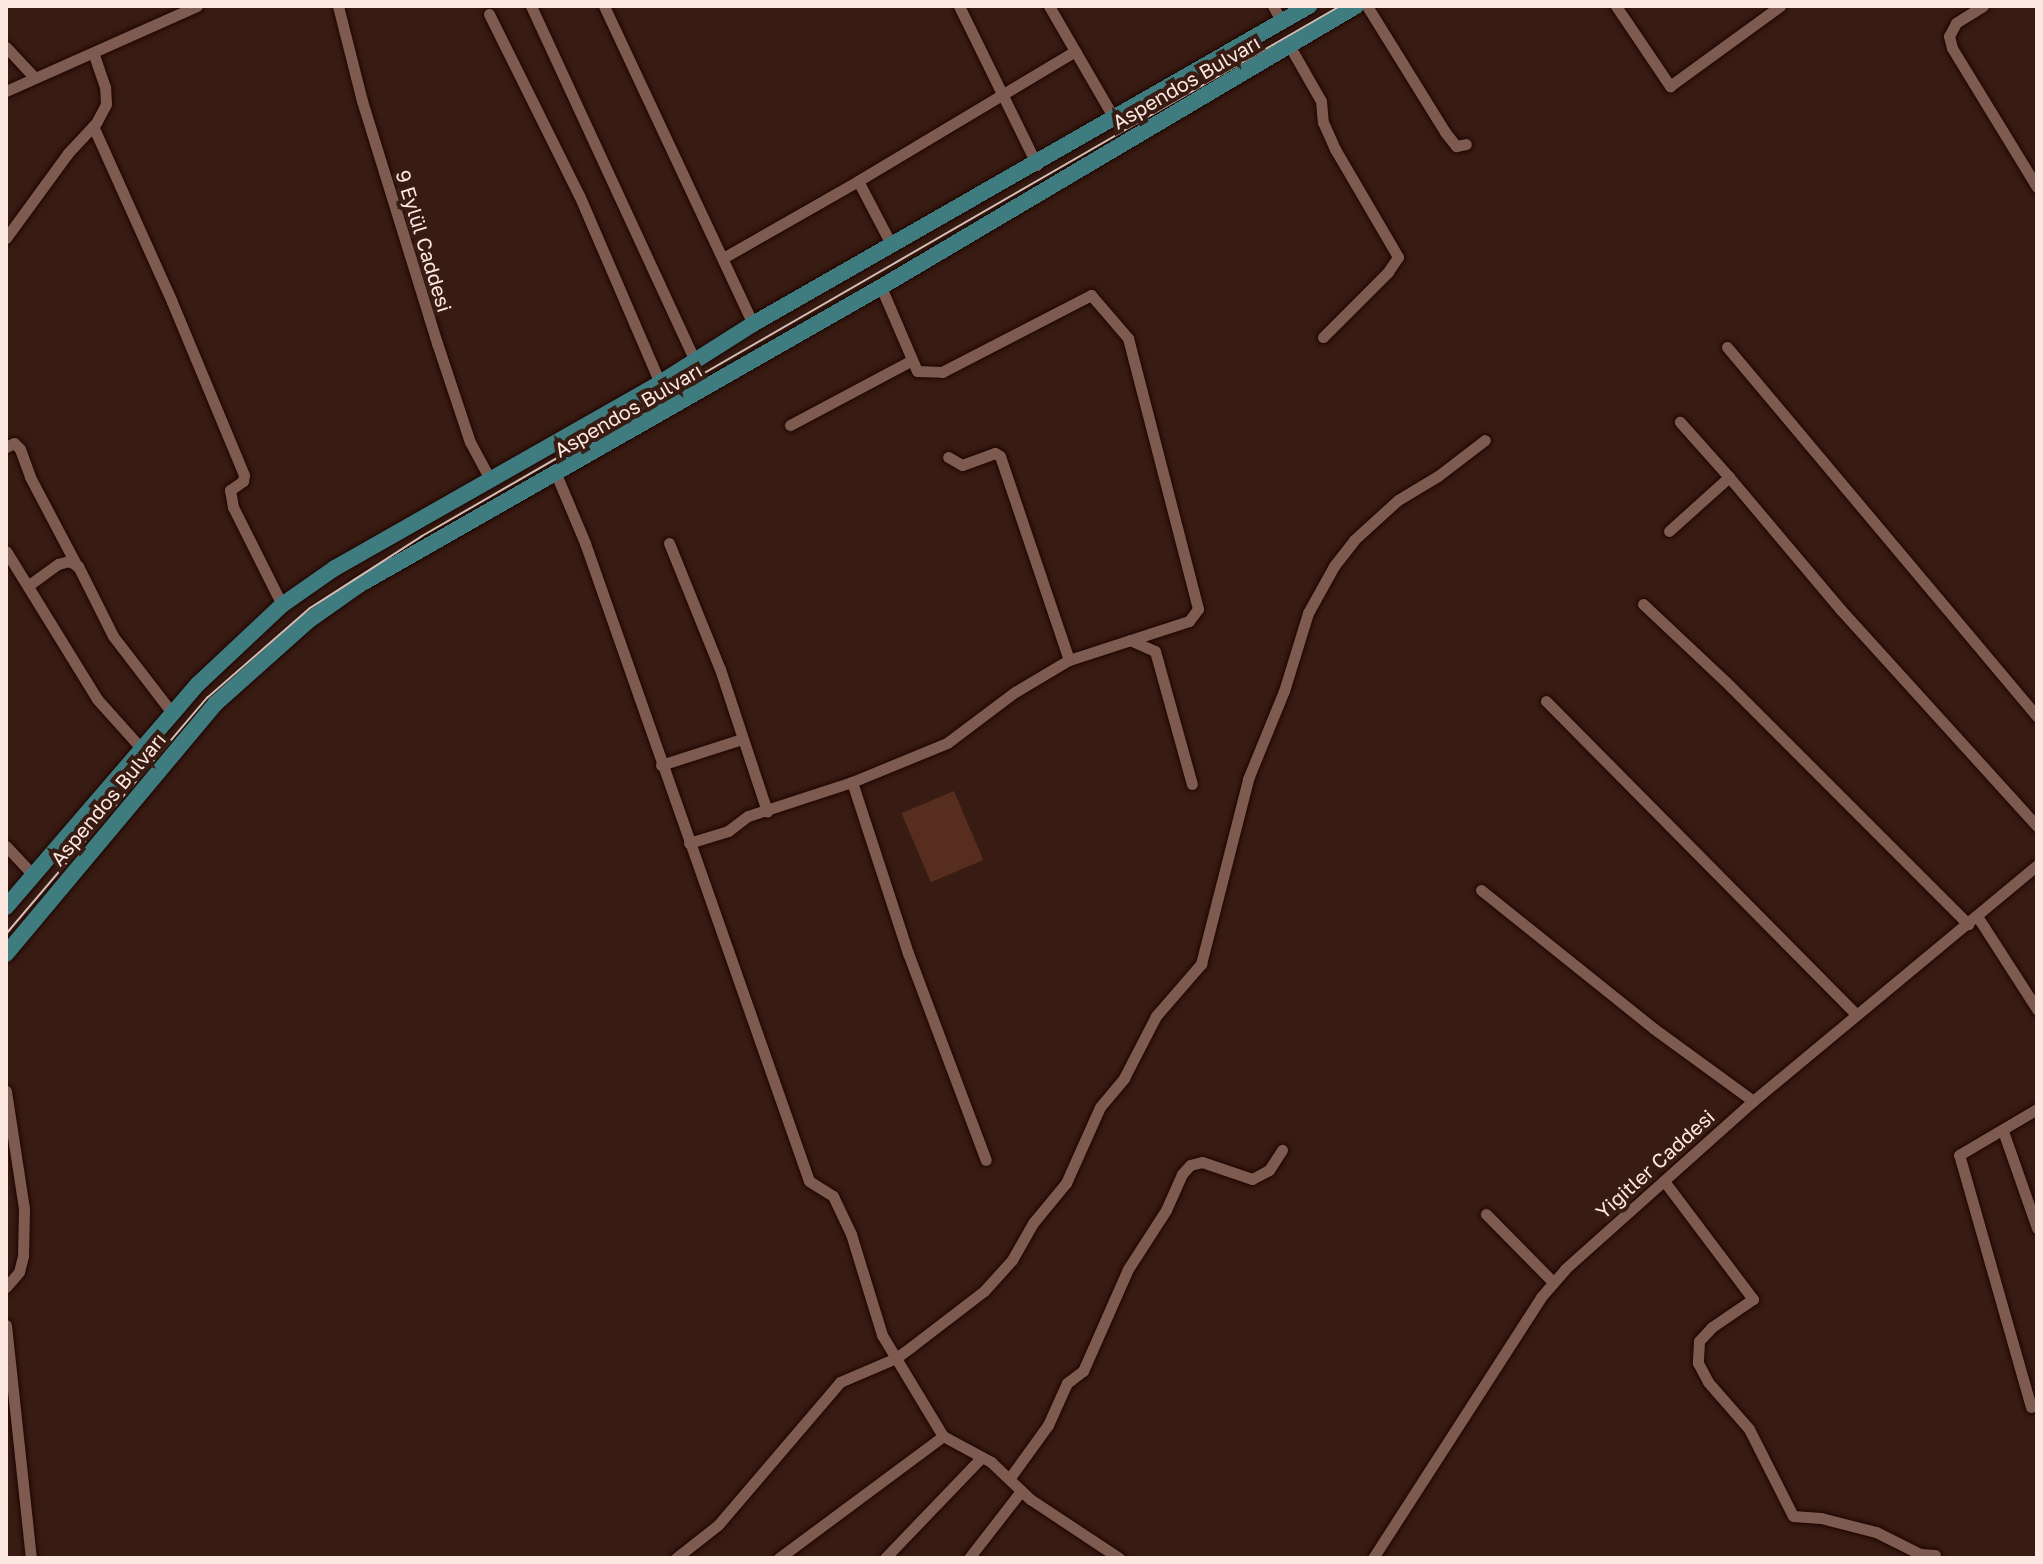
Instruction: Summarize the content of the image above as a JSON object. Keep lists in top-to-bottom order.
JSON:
{
  "streets": {
    "main road": ["Aspendos Bulvarı"],
    "street": ["9 Eylül Caddesi", "Yiğitler Caddesi"]
  },
  "crossings": [
    ["Aspendos Bulvarı", "9 Eylül Caddesi"]
  ]
}
